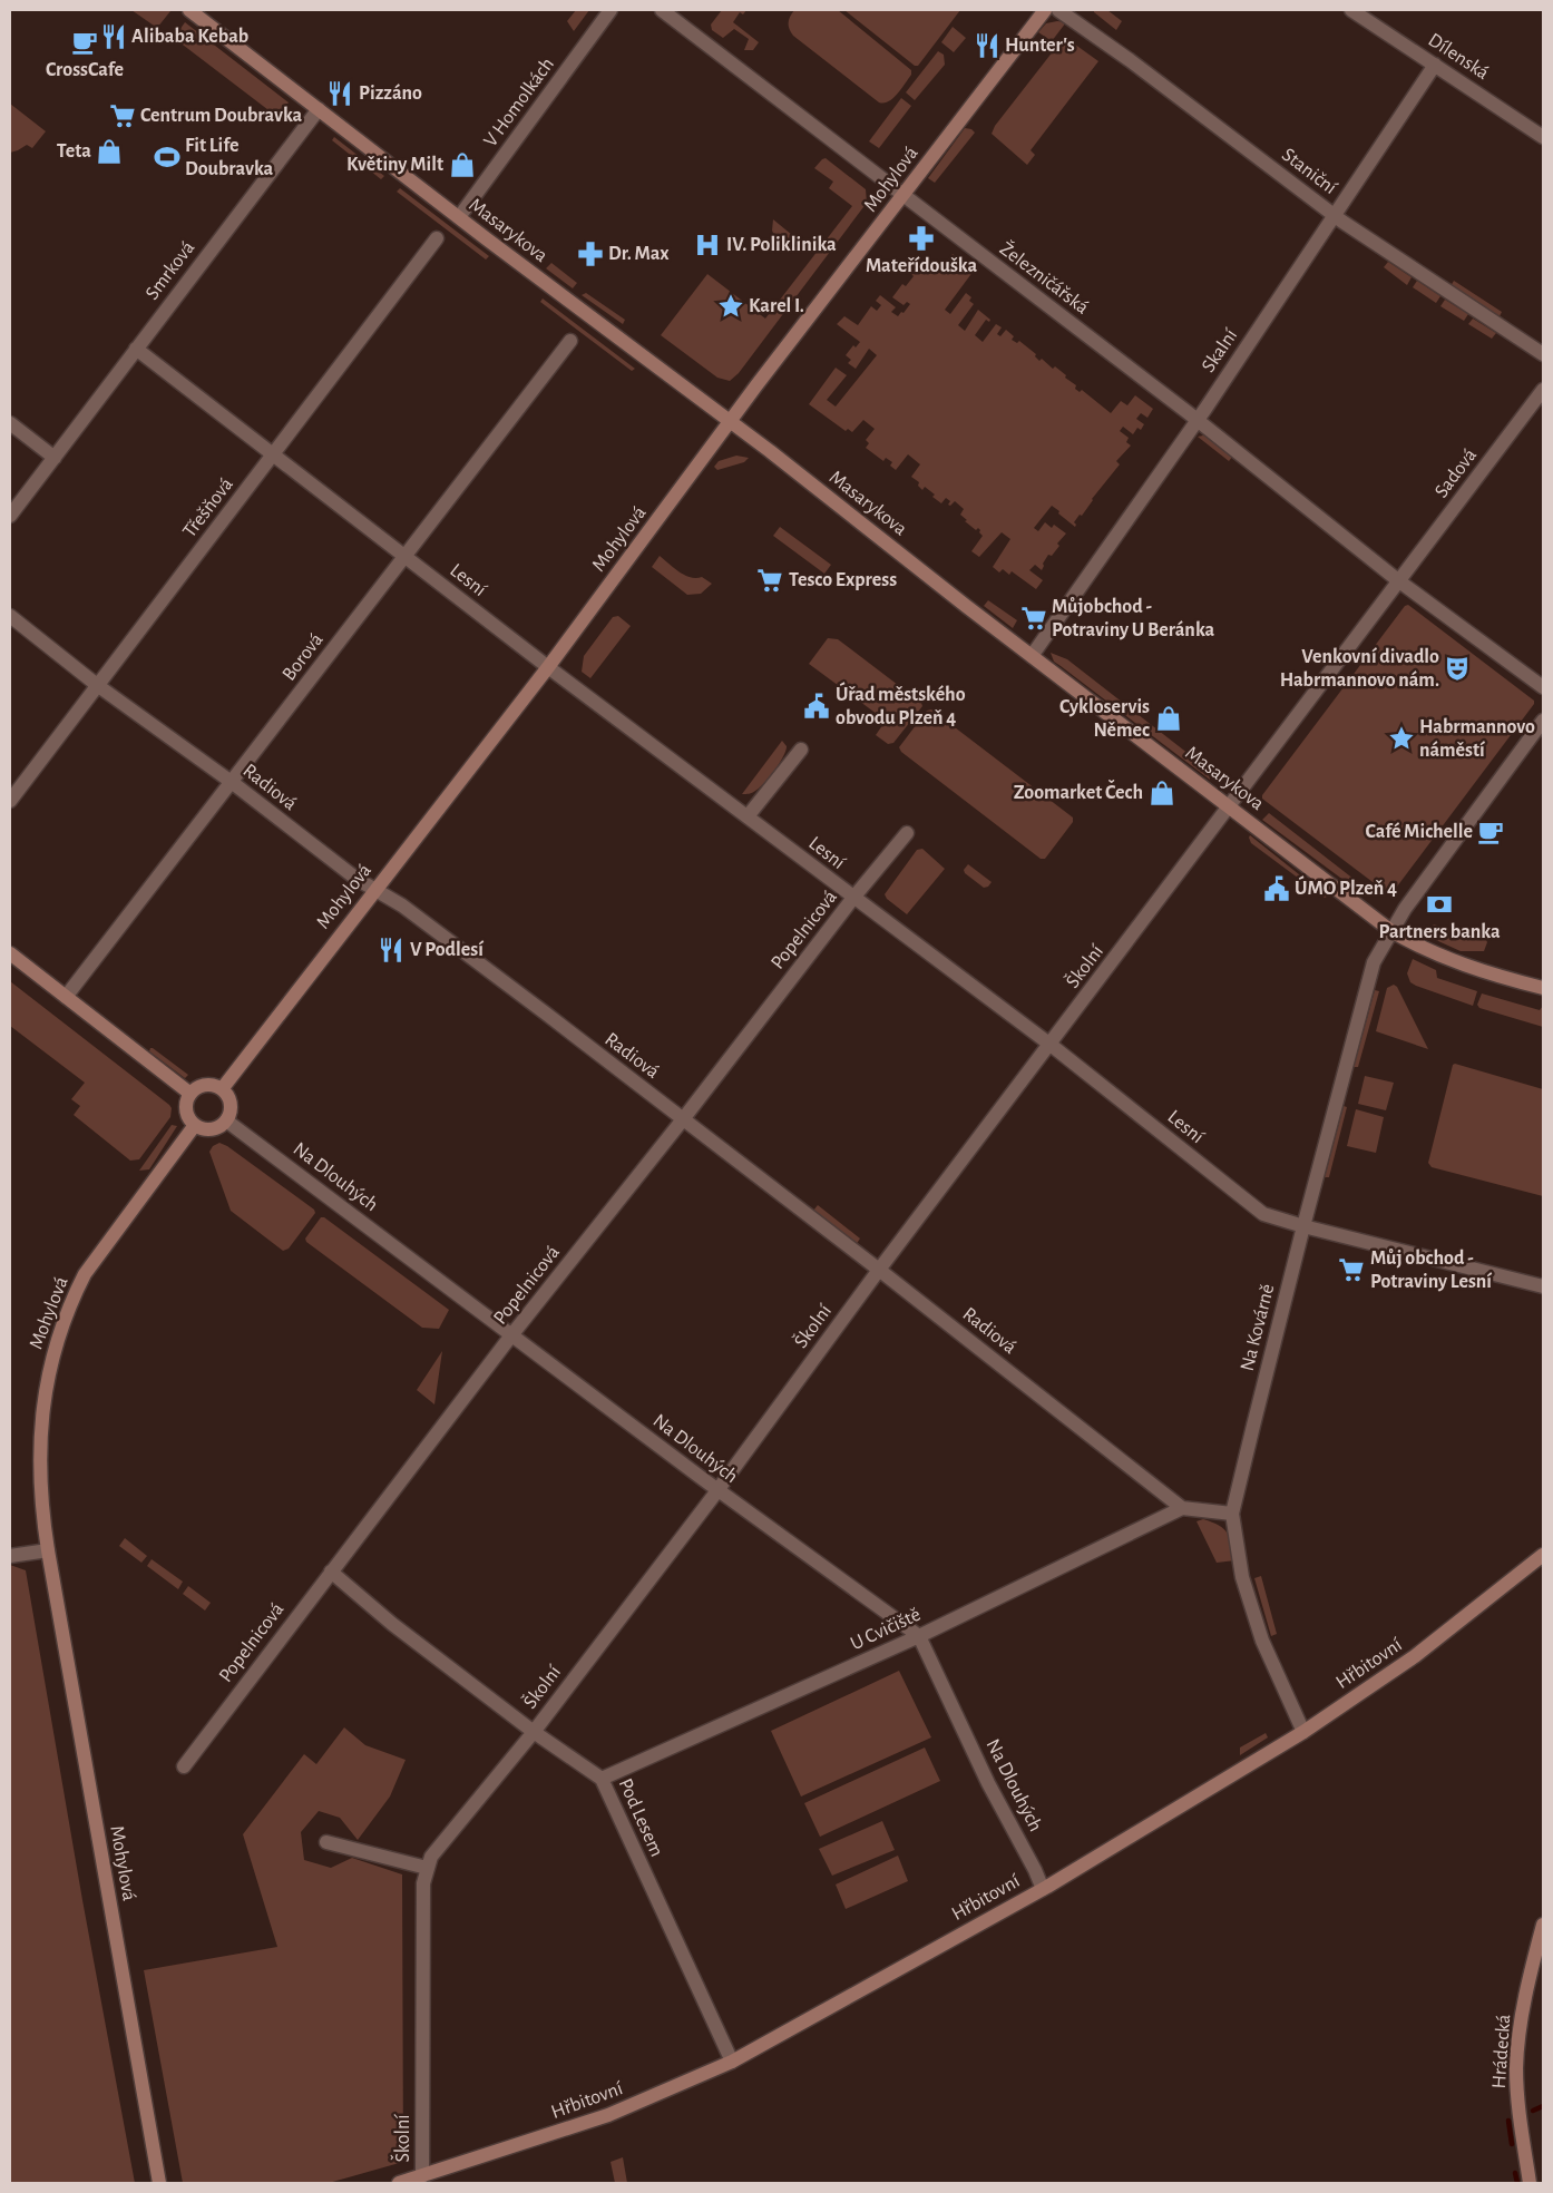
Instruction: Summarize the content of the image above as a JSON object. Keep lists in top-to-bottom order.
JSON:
{
  "streets": {
    "street": [
      "Dílenská",
      "V Homolkách",
      "Staniční",
      "Mohylová",
      "Masarykova",
      "Smrková",
      "Železničářská",
      "Skalní",
      "Sadová",
      "Třešňová",
      "Lesní",
      "Borová",
      "Radiová",
      "Popelnicová",
      "Školní",
      "Na Dlouhých",
      "Na Kovárně",
      "U Cvičiště",
      "Hřbitovní",
      "Pod Lesem",
      "Hrádecká"
    ]
  },
  "crossings": [
    ["Dílenská", "Skalní"],
    ["V Homolkách", "Masarykova"],
    ["Staniční", "Skalní"],
    ["Mohylová", "Masarykova"],
    ["Mohylová", "Železničářská"],
    ["Mohylová", "Lesní"],
    ["Mohylová", "Radiová"],
    ["Mohylová", "Na Dlouhých"],
    ["Masarykova", "Smrková"],
    ["Masarykova", "Skalní"],
    ["Masarykova", "Školní"],
    ["Masarykova", "Na Kovárně"],
    ["Smrková", "Lesní"],
    ["Železničářská", "Skalní"],
    ["Železničářská", "Sadová"],
    ["Třešňová", "Lesní"],
    ["Třešňová", "Radiová"],
    ["Lesní", "Borová"],
    ["Lesní", "Popelnicová"],
    ["Lesní", "Školní"],
    ["Lesní", "Na Kovárně"],
    ["Borová", "Radiová"],
    ["Radiová", "Popelnicová"],
    ["Radiová", "Školní"],
    ["Radiová", "U Cvičiště"],
    ["Popelnicová", "Na Dlouhých"],
    ["Popelnicová", "Pod Lesem"],
    ["Školní", "Na Dlouhých"],
    ["Školní", "Hřbitovní"],
    ["Školní", "Pod Lesem"],
    ["Na Dlouhých", "U Cvičiště"],
    ["Na Dlouhých", "Hřbitovní"],
    ["Na Kovárně", "Hřbitovní"],
    ["U Cvičiště", "Pod Lesem"],
    ["Hřbitovní", "Pod Lesem"]
  ],
  "places": {
    "restaurant": [
      "Alibaba Kebab",
      "Hunter's",
      "Pizzáno",
      "V Podlesí"
    ],
    "cafe": ["CrossCafe", "Café Michelle"],
    "supermarket": [
      "Centrum Doubravka",
      "Tesco Express",
      "Můjobchod - Potraviny U Beránka",
      "Můj obchod - Potraviny Lesní"
    ],
    "shop": [
      "Teta",
      "Květiny Milt",
      "Cykloservis Němec",
      "Zoomarket Čech"
    ],
    "sports": ["Fit Life Doubravka"],
    "pharmacy": ["Mateřídouška", "Dr. Max"],
    "hospital": ["IV. Poliklinika"],
    "place": ["Karel I.", "Habrmannovo náměstí"],
    "theatre": ["Venkovní divadlo Habrmannovo nám."],
    "public building": ["Úřad městského obvodu Plzeň 4", "ÚMO Plzeň 4"],
    "bank": ["Partners banka"]
  }
}
